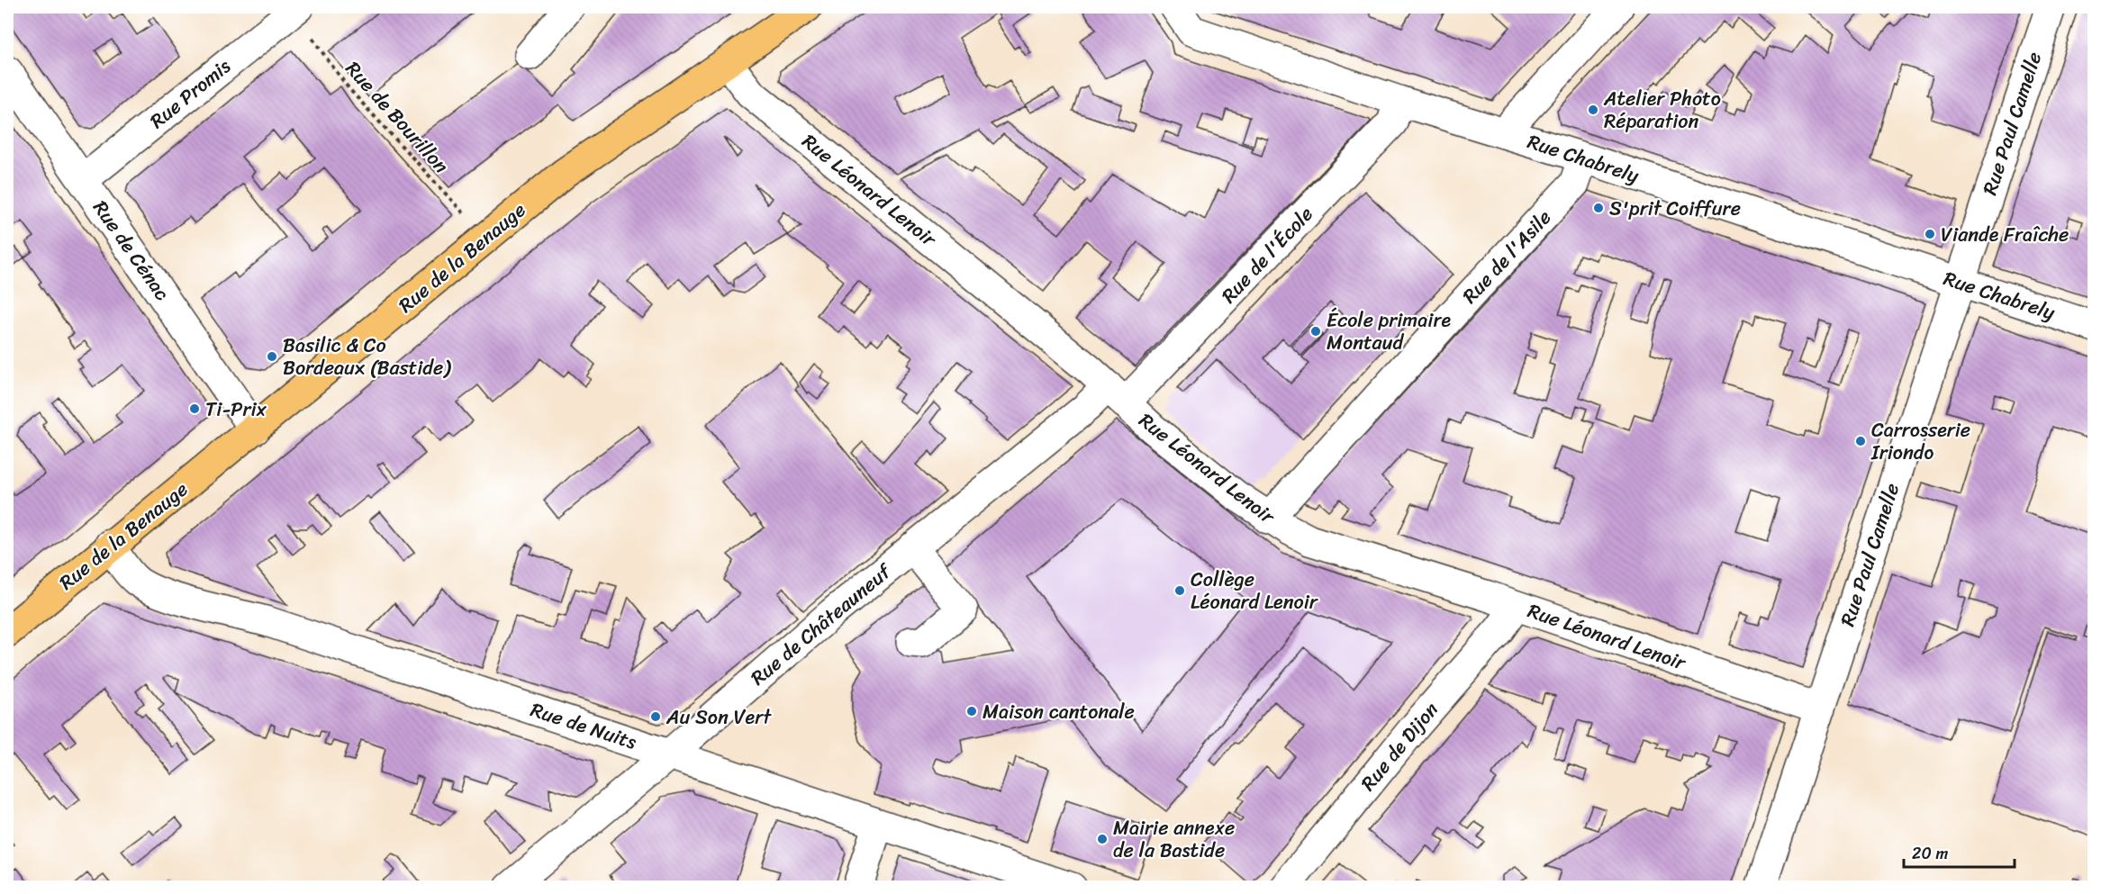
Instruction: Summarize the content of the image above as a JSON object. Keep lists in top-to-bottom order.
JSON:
{
  "streets": {
    "main road": ["Rue de la Benauge"],
    "street": [
      "Rue Promis",
      "Rue Paul Camelle",
      "Rue Chabrely",
      "Rue Léonard Lenoir",
      "Rue de Cénac",
      "Rue de l'École",
      "Rue de l'Asile",
      "Rue de Châteauneuf",
      "Rue de Nuits",
      "Rue de Dijon"
    ],
    "path": ["Rue de Bourillon"]
  },
  "crossings": [
    ["Rue Promis", "Rue de Bourillon"],
    ["Rue Promis", "Rue de Cénac"],
    ["Rue de Bourillon", "Rue de la Benauge"],
    ["Rue Paul Camelle", "Rue Chabrely"],
    ["Rue Paul Camelle", "Rue Léonard Lenoir"],
    ["Rue Chabrely", "Rue de l'École"],
    ["Rue Chabrely", "Rue de l'Asile"],
    ["Rue Léonard Lenoir", "Rue de l'École"],
    ["Rue Léonard Lenoir", "Rue de l'Asile"],
    ["Rue Léonard Lenoir", "Rue de la Benauge"],
    ["Rue Léonard Lenoir", "Rue de Châteauneuf"],
    ["Rue Léonard Lenoir", "Rue de Dijon"],
    ["Rue de Cénac", "Rue de la Benauge"],
    ["Rue de l'École", "Rue de Châteauneuf"],
    ["Rue de la Benauge", "Rue de Nuits"],
    ["Rue de Châteauneuf", "Rue de Nuits"]
  ],
  "places": [
    "Atelier Photo Réparation",
    "S'prit Coiffure",
    "Viande Fraîche",
    "École primaire Montaud",
    "Basilic & Co Bordeaux (Bastide)",
    "Ti-Prix",
    "Carrosserie Iriondo",
    "Collège Léonard Lenoir",
    "Maison cantonale",
    "Au Son Vert",
    "Mairie annexe de la Bastide"
  ],
  "scale_bar": "20 m"
}
